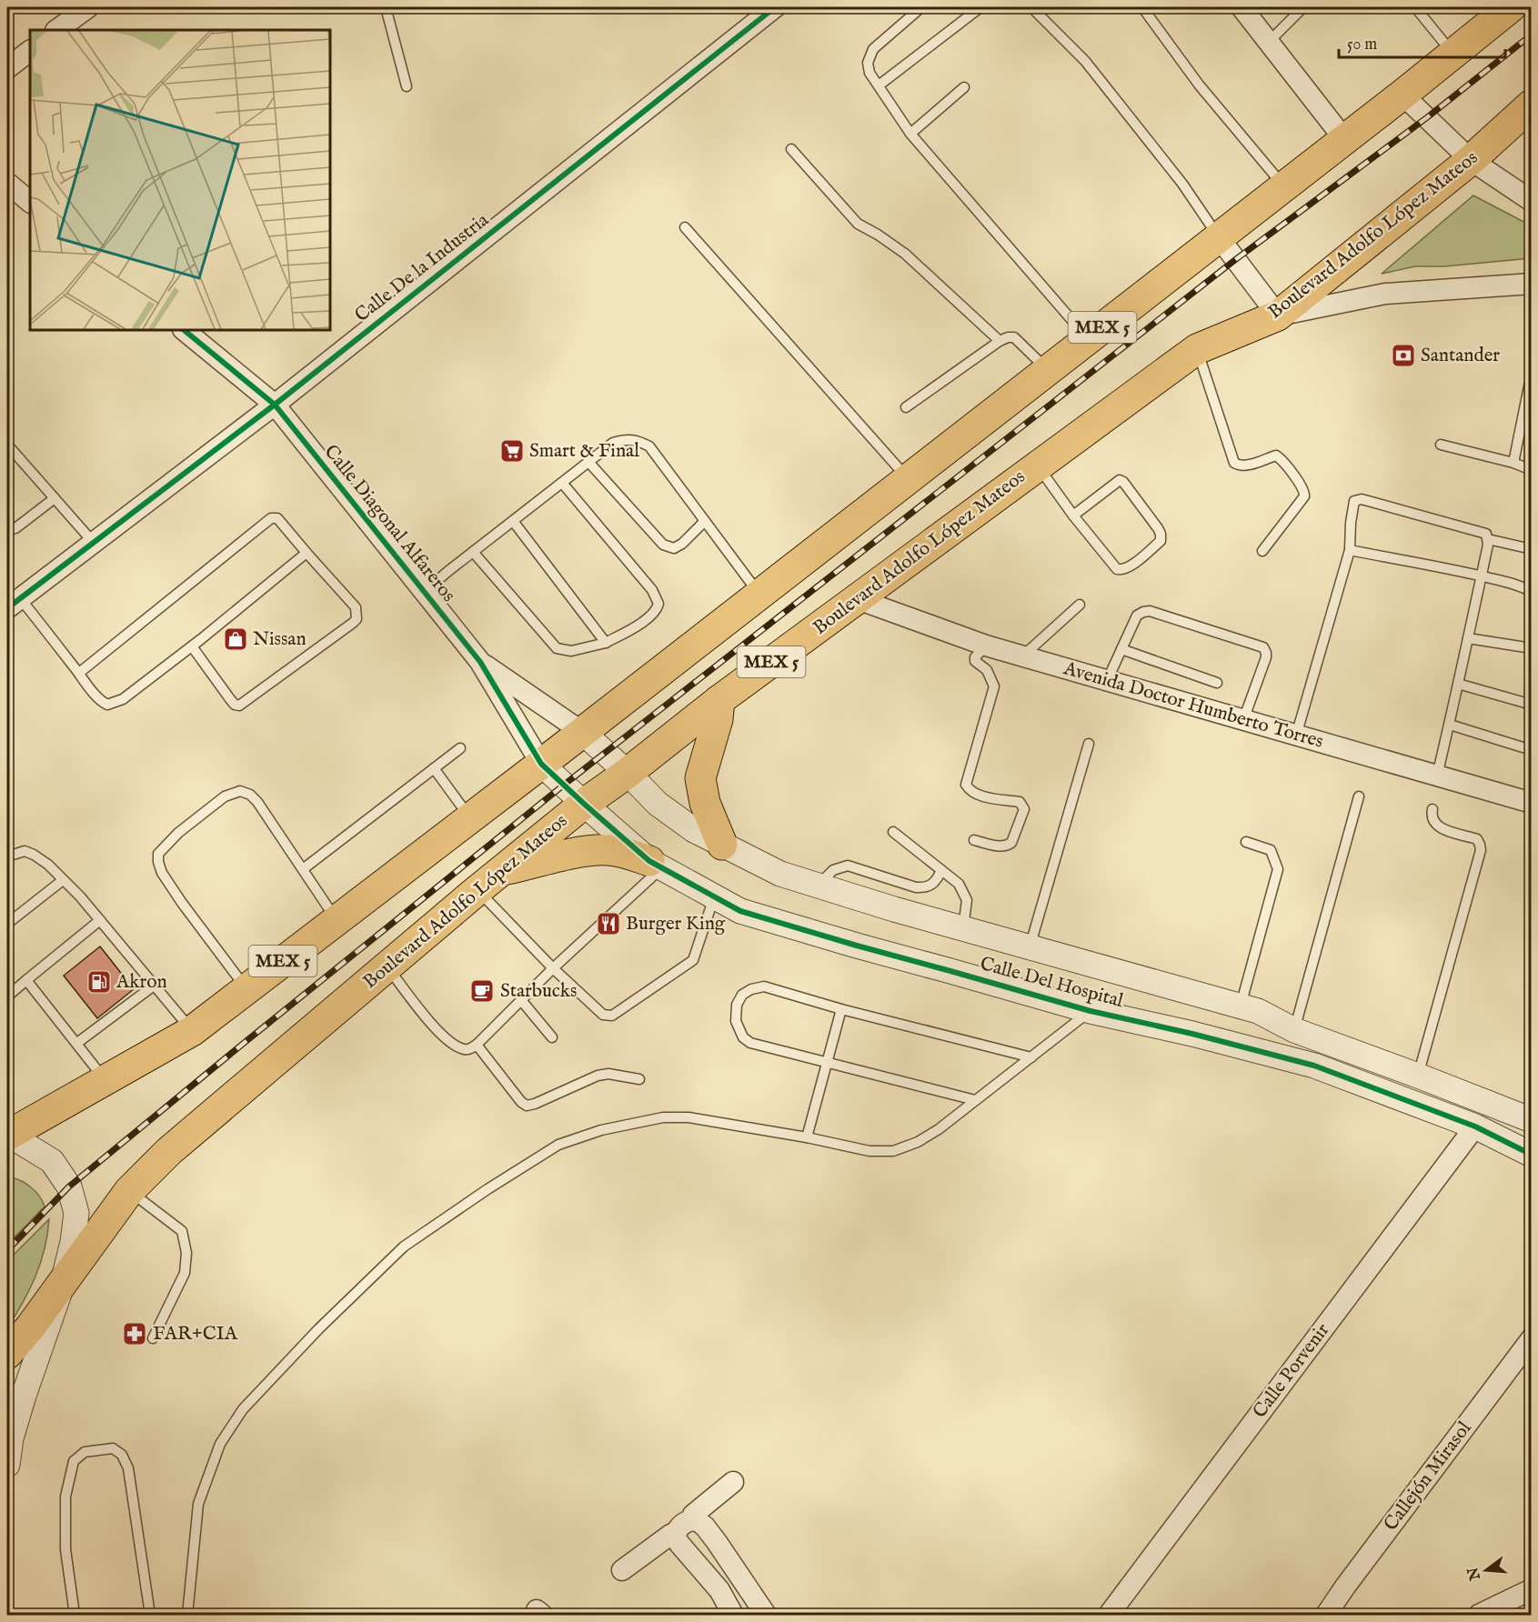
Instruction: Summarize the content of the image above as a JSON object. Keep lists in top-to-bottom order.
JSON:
{
  "streets": {
    "main road": ["Boulevard Adolfo López Mateos", "MEX 5"],
    "street": [
      "Calle De la Industria",
      "Calle Diagonal Alfareros",
      "Avenida Doctor Humberto Torres",
      "Calle Del Hospital",
      "Calle Porvenir",
      "Callejón Mirasol"
    ]
  },
  "crossings": [
    ["Boulevard Adolfo López Mateos", "Avenida Doctor Humberto Torres"],
    ["Boulevard Adolfo López Mateos", "Calle Del Hospital"],
    ["Calle De la Industria", "Calle Diagonal Alfareros"],
    ["MEX 5", "Calle Diagonal Alfareros"],
    ["MEX 5", "Calle Del Hospital"],
    ["Calle Diagonal Alfareros", "Calle Del Hospital"],
    ["Calle Del Hospital", "Calle Porvenir"]
  ],
  "places": {
    "bank": ["Santander"],
    "supermarket": ["Smart & Final"],
    "shop": ["Nissan"],
    "restaurant": ["Burger King"],
    "fuel station": ["Akron"],
    "cafe": ["Starbucks"],
    "pharmacy": ["FAR+CIA"]
  },
  "scale_bar": "50 m",
  "north": "left"
}
